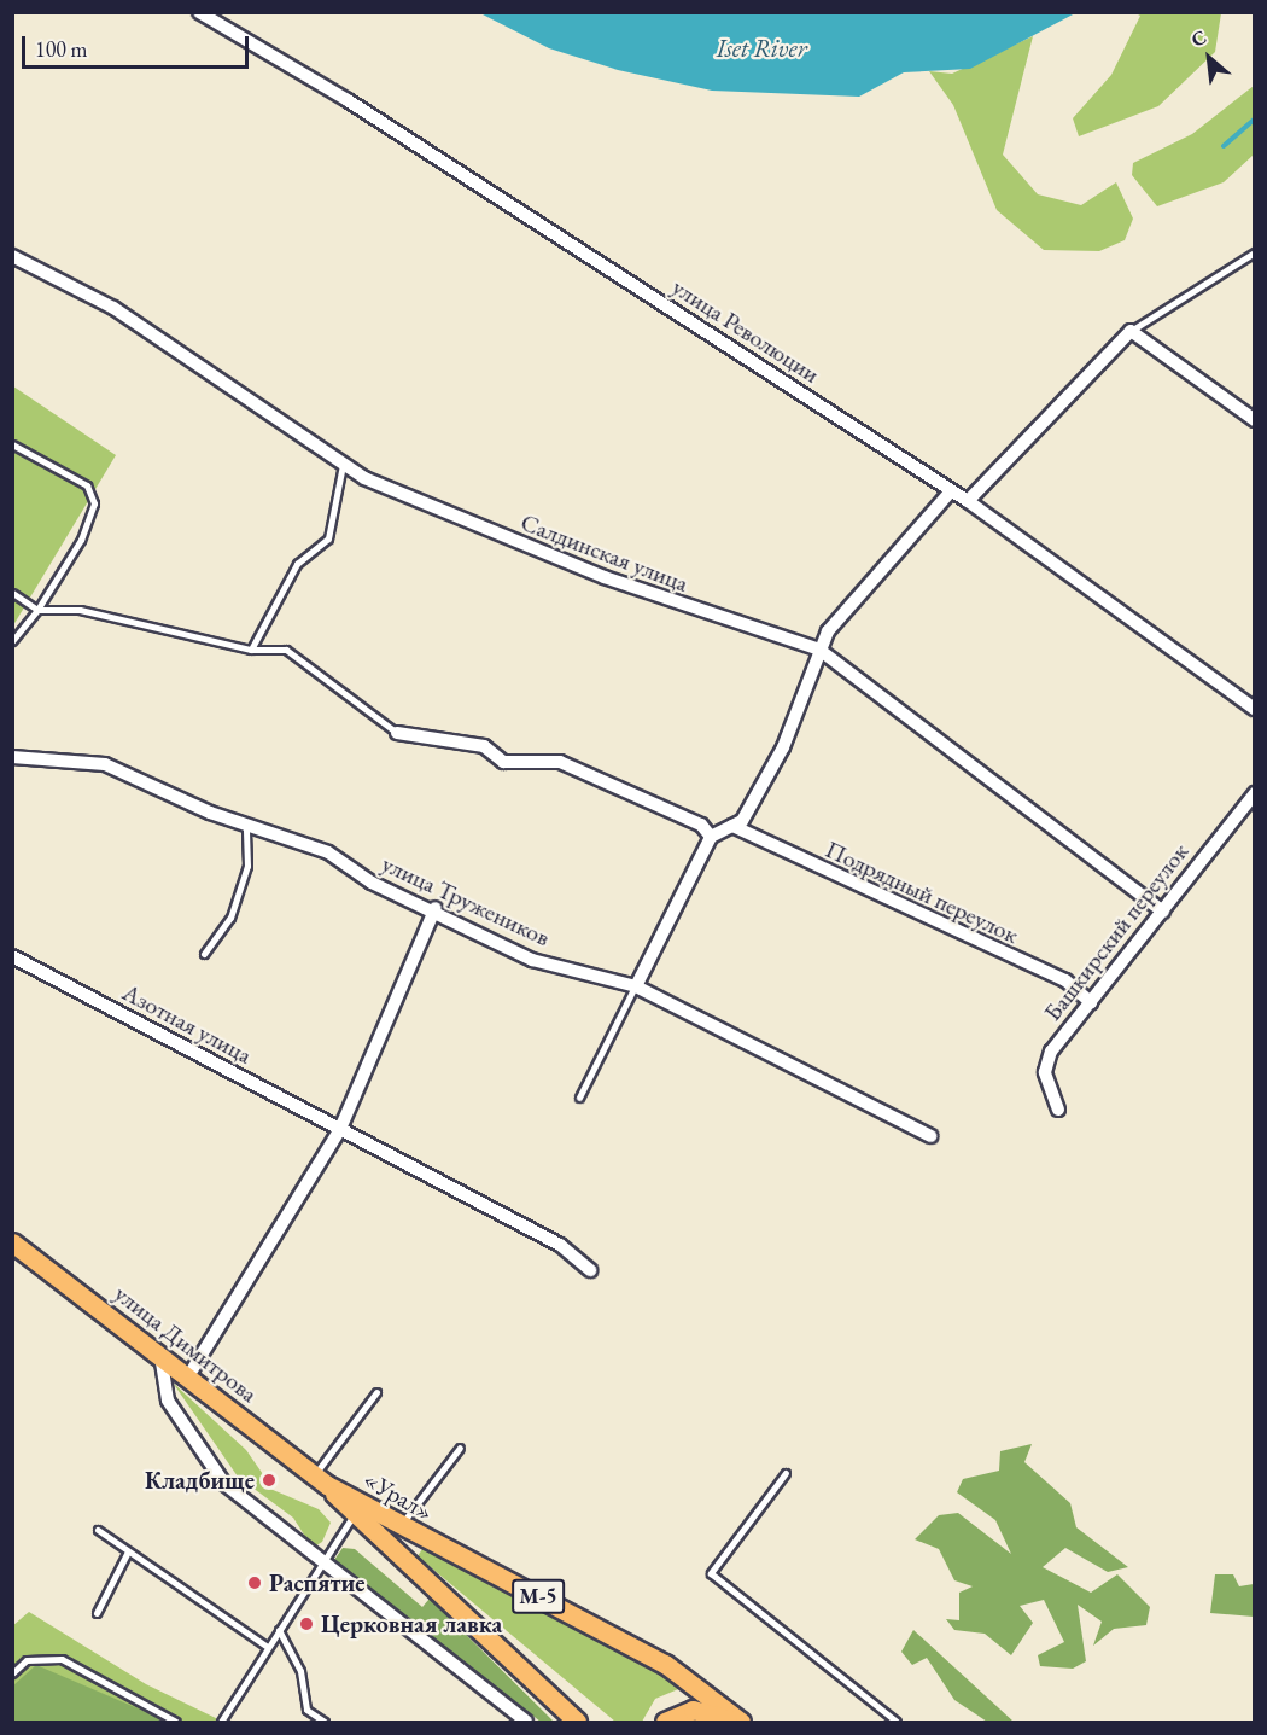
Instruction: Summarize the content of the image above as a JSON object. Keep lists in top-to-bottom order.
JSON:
{
  "streets": {
    "main road": ["улица Димитрова", "«Урал»", "М-5"],
    "street": [
      "улица Революции",
      "Салдинская улица",
      "Подрядный переулок",
      "улица Тружеников",
      "Башкирский переулок",
      "Азотная улица"
    ]
  },
  "crossings": [
    ["Салдинская улица", "Башкирский переулок"],
    ["Подрядный переулок", "Башкирский переулок"],
    ["улица Димитрова", "«Урал»"]
  ],
  "water": ["Iset River"],
  "places": ["Кладбище", "Распятие", "Церковная лавка"],
  "scale_bar": "100 m",
  "north": "top left"
}
